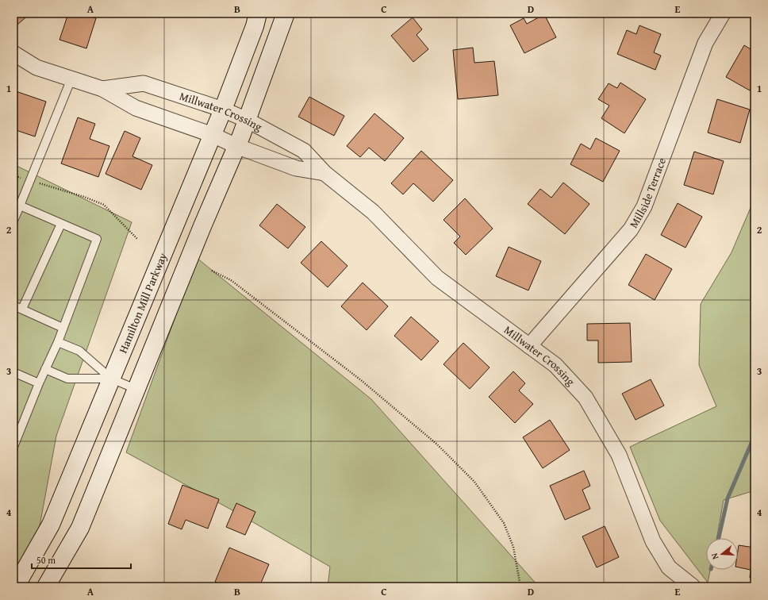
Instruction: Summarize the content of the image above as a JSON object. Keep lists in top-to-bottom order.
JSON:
{
  "streets": {
    "street": ["Millwater Crossing", "Millside Terrace", "Hamilton Mill Parkway"]
  },
  "crossings": [
    ["Millwater Crossing", "Millside Terrace"],
    ["Millwater Crossing", "Hamilton Mill Parkway"]
  ],
  "scale_bar": "50 m",
  "north": "left",
  "grid": {
    "columns": [
      "A",
      "B",
      "C",
      "D",
      "E"
    ],
    "rows": [
      "1",
      "2",
      "3",
      "4"
    ]
  }
}
